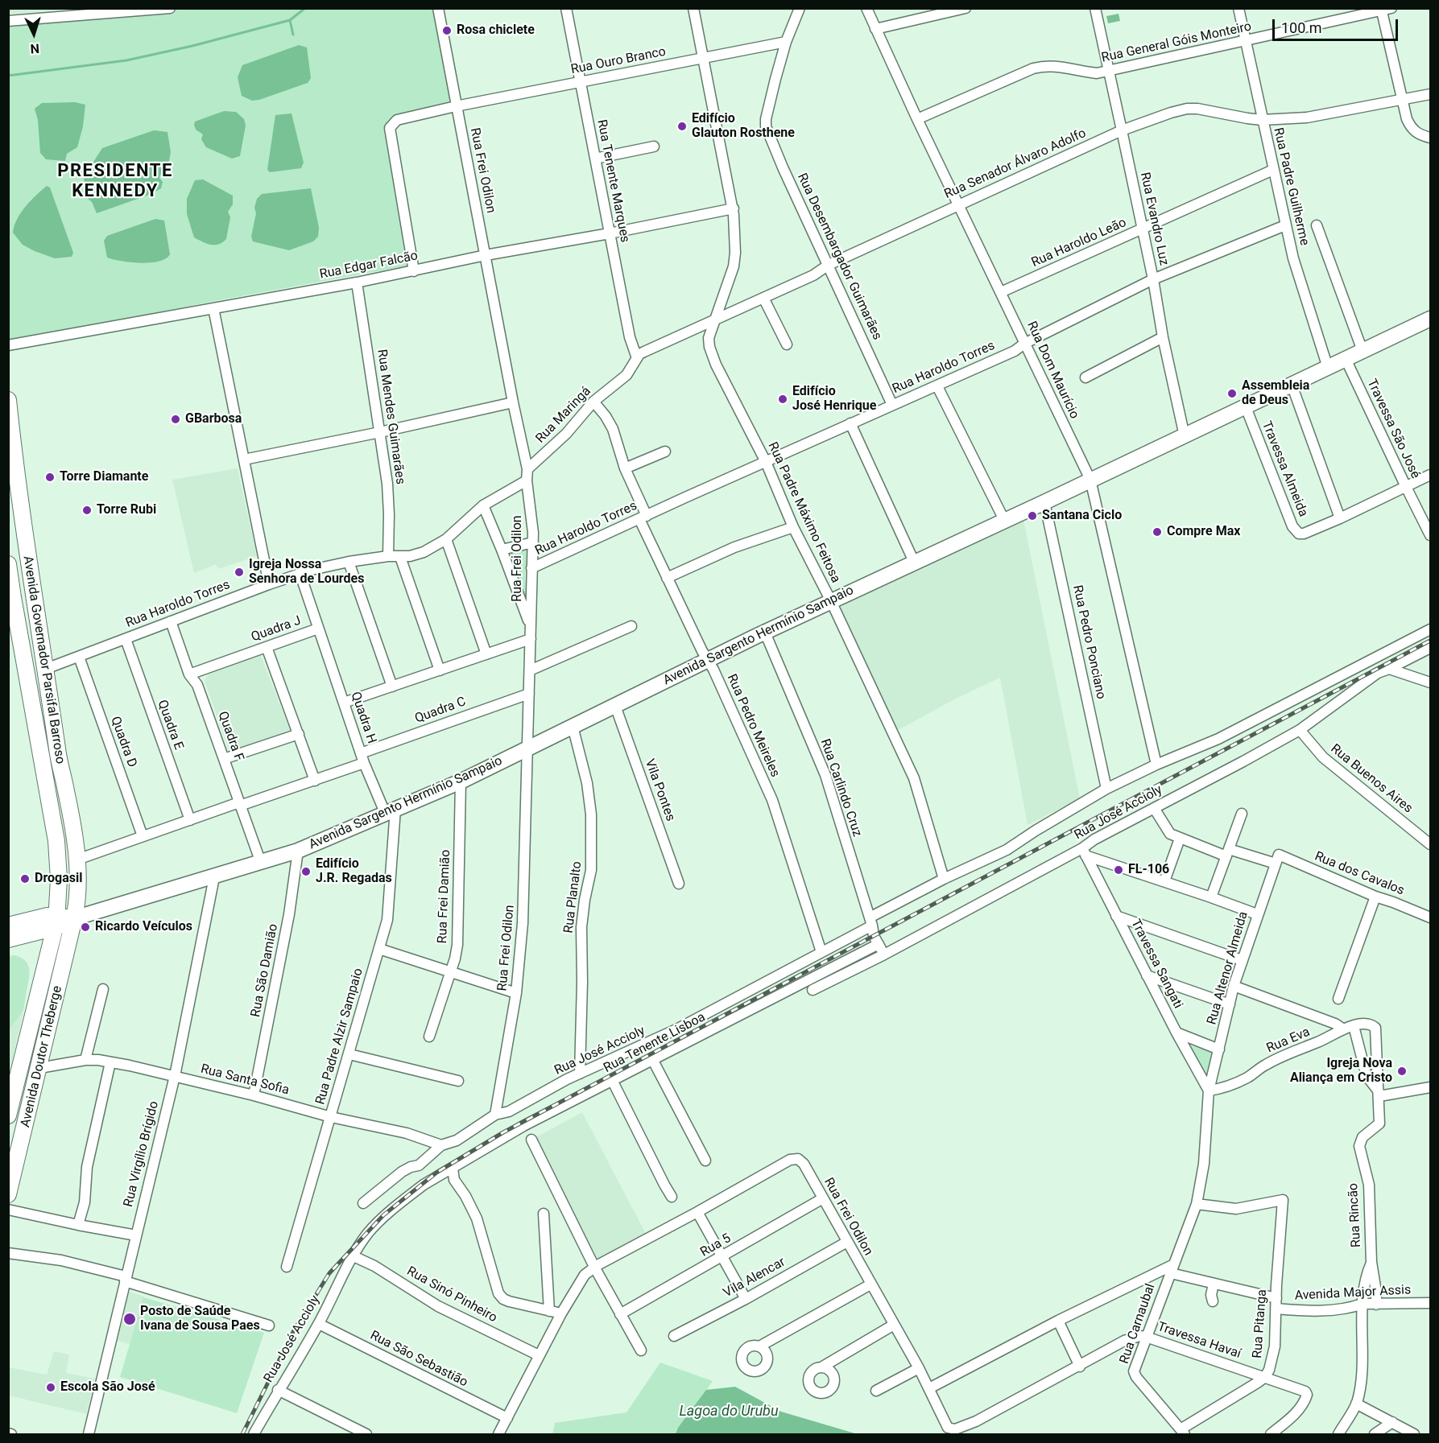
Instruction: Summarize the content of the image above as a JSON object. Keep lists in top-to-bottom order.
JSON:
{
  "streets": {
    "main road": ["Avenida Sargento Hermínio Sampaio", "Avenida Governador Parsifal Barroso", "Avenida Doutor Theberge"],
    "street": [
      "Rua General Góis Monteiro",
      "Rua Ouro Branco",
      "Rua Senador Álvaro Adolfo",
      "Rua Frei Odilon",
      "Rua Tenente Marques",
      "Rua Padre Guilherme",
      "Rua Evandro Luz",
      "Rua Haroldo Leão",
      "Rua Desembargador Guimarães",
      "Rua Edgar Falcão",
      "Rua Haroldo Torres",
      "Rua Dom Maurício",
      "Rua Maringá",
      "Rua Mendes Guimarães",
      "Travessa São José",
      "Travessa Almeida",
      "Rua Padre Máximo Feitosa",
      "Quadra J",
      "Rua Pedro Ponciano",
      "Quadra C",
      "Quadra H",
      "Quadra E",
      "Rua Pedro Meireles",
      "Quadra F",
      "Quadra D",
      "Rua Buenos Aires",
      "Rua Carlindo Cruz",
      "Vila Pontes",
      "Rua José Accioly",
      "Rua dos Cavalos",
      "Rua Frei Damião",
      "Rua Planalto",
      "Travessa Sangati",
      "Rua Altenor Almeida",
      "Rua São Damião",
      "Rua Padre Alzir Sampaio",
      "Rua Eva",
      "Rua Tenente Lisboa",
      "Rua Santa Sofia",
      "Rua Virgílio Brígido",
      "Rua Rincão",
      "Rua 5",
      "Vila Alencar",
      "Avenida Major Assis",
      "Rua Sinó Pinheiro",
      "Rua Carnaubal",
      "Rua Pitanga",
      "Travessa Havaí",
      "Rua São Sebastião"
    ]
  },
  "crossings": [
    ["Rua General Góis Monteiro", "Rua Padre Guilherme"],
    ["Rua General Góis Monteiro", "Rua Evandro Luz"],
    ["Rua General Góis Monteiro", "Rua Dom Maurício"],
    ["Rua Ouro Branco", "Rua Frei Odilon"],
    ["Rua Ouro Branco", "Rua Tenente Marques"],
    ["Rua Ouro Branco", "Rua Desembargador Guimarães"],
    ["Rua Ouro Branco", "Rua Edgar Falcão"],
    ["Rua Ouro Branco", "Rua Padre Máximo Feitosa"],
    ["Rua Senador Álvaro Adolfo", "Rua Tenente Marques"],
    ["Rua Senador Álvaro Adolfo", "Rua Padre Guilherme"],
    ["Rua Senador Álvaro Adolfo", "Rua Evandro Luz"],
    ["Rua Senador Álvaro Adolfo", "Rua Desembargador Guimarães"],
    ["Rua Senador Álvaro Adolfo", "Rua Dom Maurício"],
    ["Rua Senador Álvaro Adolfo", "Rua Maringá"],
    ["Rua Senador Álvaro Adolfo", "Rua Padre Máximo Feitosa"],
    ["Rua Frei Odilon", "Rua Edgar Falcão"],
    ["Rua Frei Odilon", "Rua Haroldo Torres"],
    ["Rua Frei Odilon", "Rua Maringá"],
    ["Rua Frei Odilon", "Avenida Sargento Hermínio Sampaio"],
    ["Rua Frei Odilon", "Quadra C"],
    ["Rua Frei Odilon", "Rua José Accioly"],
    ["Rua Frei Odilon", "Rua 5"],
    ["Rua Frei Odilon", "Vila Alencar"],
    ["Rua Frei Odilon", "Rua Sinó Pinheiro"],
    ["Rua Frei Odilon", "Rua Carnaubal"],
    ["Rua Frei Odilon", "Travessa Havaí"],
    ["Rua Frei Odilon", "Rua São Sebastião"],
    ["Rua Tenente Marques", "Rua Edgar Falcão"],
    ["Rua Tenente Marques", "Rua Maringá"],
    ["Rua Padre Guilherme", "Rua Haroldo Leão"],
    ["Rua Padre Guilherme", "Rua Haroldo Torres"],
    ["Rua Padre Guilherme", "Avenida Sargento Hermínio Sampaio"],
    ["Rua Evandro Luz", "Rua Haroldo Leão"],
    ["Rua Evandro Luz", "Rua Haroldo Torres"],
    ["Rua Evandro Luz", "Avenida Sargento Hermínio Sampaio"],
    ["Rua Haroldo Leão", "Rua Dom Maurício"],
    ["Rua Desembargador Guimarães", "Rua Haroldo Torres"],
    ["Rua Edgar Falcão", "Rua Mendes Guimarães"],
    ["Rua Edgar Falcão", "Rua Padre Máximo Feitosa"],
    ["Rua Haroldo Torres", "Rua Dom Maurício"],
    ["Rua Haroldo Torres", "Rua Mendes Guimarães"],
    ["Rua Haroldo Torres", "Rua Padre Máximo Feitosa"],
    ["Rua Haroldo Torres", "Quadra J"],
    ["Rua Haroldo Torres", "Avenida Governador Parsifal Barroso"],
    ["Rua Haroldo Torres", "Quadra E"],
    ["Rua Haroldo Torres", "Rua Pedro Meireles"],
    ["Rua Haroldo Torres", "Quadra F"],
    ["Rua Haroldo Torres", "Quadra D"],
    ["Rua Dom Maurício", "Avenida Sargento Hermínio Sampaio"],
    ["Rua Dom Maurício", "Rua José Accioly"],
    ["Rua Maringá", "Rua Pedro Meireles"],
    ["Travessa São José", "Avenida Sargento Hermínio Sampaio"],
    ["Travessa Almeida", "Avenida Sargento Hermínio Sampaio"],
    ["Rua Padre Máximo Feitosa", "Avenida Sargento Hermínio Sampaio"],
    ["Rua Padre Máximo Feitosa", "Rua José Accioly"],
    ["Quadra J", "Quadra H"],
    ["Quadra J", "Quadra F"],
    ["Avenida Sargento Hermínio Sampaio", "Rua Pedro Ponciano"],
    ["Avenida Sargento Hermínio Sampaio", "Avenida Governador Parsifal Barroso"],
    ["Avenida Sargento Hermínio Sampaio", "Quadra H"],
    ["Avenida Sargento Hermínio Sampaio", "Rua Pedro Meireles"],
    ["Avenida Sargento Hermínio Sampaio", "Quadra F"],
    ["Avenida Sargento Hermínio Sampaio", "Rua Carlindo Cruz"],
    ["Avenida Sargento Hermínio Sampaio", "Vila Pontes"],
    ["Avenida Sargento Hermínio Sampaio", "Rua Frei Damião"],
    ["Avenida Sargento Hermínio Sampaio", "Rua Planalto"],
    ["Avenida Sargento Hermínio Sampaio", "Rua São Damião"],
    ["Avenida Sargento Hermínio Sampaio", "Rua Padre Alzir Sampaio"],
    ["Avenida Sargento Hermínio Sampaio", "Avenida Doutor Theberge"],
    ["Avenida Sargento Hermínio Sampaio", "Rua Virgílio Brígido"],
    ["Rua Pedro Ponciano", "Rua José Accioly"],
    ["Avenida Governador Parsifal Barroso", "Avenida Doutor Theberge"],
    ["Quadra C", "Quadra H"],
    ["Quadra C", "Quadra F"],
    ["Quadra H", "Rua Padre Alzir Sampaio"],
    ["Rua Pedro Meireles", "Rua José Accioly"],
    ["Rua Buenos Aires", "Rua José Accioly"],
    ["Rua Carlindo Cruz", "Rua José Accioly"],
    ["Rua Carlindo Cruz", "Rua Tenente Lisboa"],
    ["Rua José Accioly", "Rua Planalto"],
    ["Rua José Accioly", "Travessa Sangati"],
    ["Rua José Accioly", "Rua Tenente Lisboa"],
    ["Rua José Accioly", "Rua Santa Sofia"],
    ["Rua José Accioly", "Rua Sinó Pinheiro"],
    ["Rua José Accioly", "Rua São Sebastião"],
    ["Rua dos Cavalos", "Rua Altenor Almeida"],
    ["Travessa Sangati", "Rua Altenor Almeida"],
    ["Travessa Sangati", "Rua Eva"],
    ["Rua Altenor Almeida", "Rua Eva"],
    ["Rua Altenor Almeida", "Rua Carnaubal"],
    ["Rua Altenor Almeida", "Rua Pitanga"],
    ["Rua São Damião", "Rua Santa Sofia"],
    ["Rua Padre Alzir Sampaio", "Rua Santa Sofia"],
    ["Rua Eva", "Rua Rincão"],
    ["Rua Tenente Lisboa", "Rua Sinó Pinheiro"],
    ["Avenida Doutor Theberge", "Rua Santa Sofia"],
    ["Rua Santa Sofia", "Rua Virgílio Brígido"],
    ["Rua Rincão", "Avenida Major Assis"],
    ["Avenida Major Assis", "Rua Pitanga"],
    ["Rua Carnaubal", "Rua Pitanga"],
    ["Rua Carnaubal", "Travessa Havaí"],
    ["Rua Pitanga", "Travessa Havaí"]
  ],
  "districts": ["PRESIDENTE KENNEDY"],
  "water": ["Lagoa do Urubu"],
  "places": [
    "Rosa chiclete",
    "Edifício Glauton Rosthene",
    "Assembleia de Deus",
    "Edifício José Henrique",
    "GBarbosa",
    "Torre Diamante",
    "Torre Rubi",
    "Santana Ciclo",
    "Compre Max",
    "Igreja Nossa Senhora de Lourdes",
    "FL-106",
    "Edifício J.R. Regadas",
    "Drogasil",
    "Ricardo Veículos",
    "Igreja Nova Aliança em Cristo",
    "Posto de Saúde Ivana de Sousa Paes",
    "Escola São José"
  ],
  "scale_bar": "100 m",
  "north": "bottom"
}
